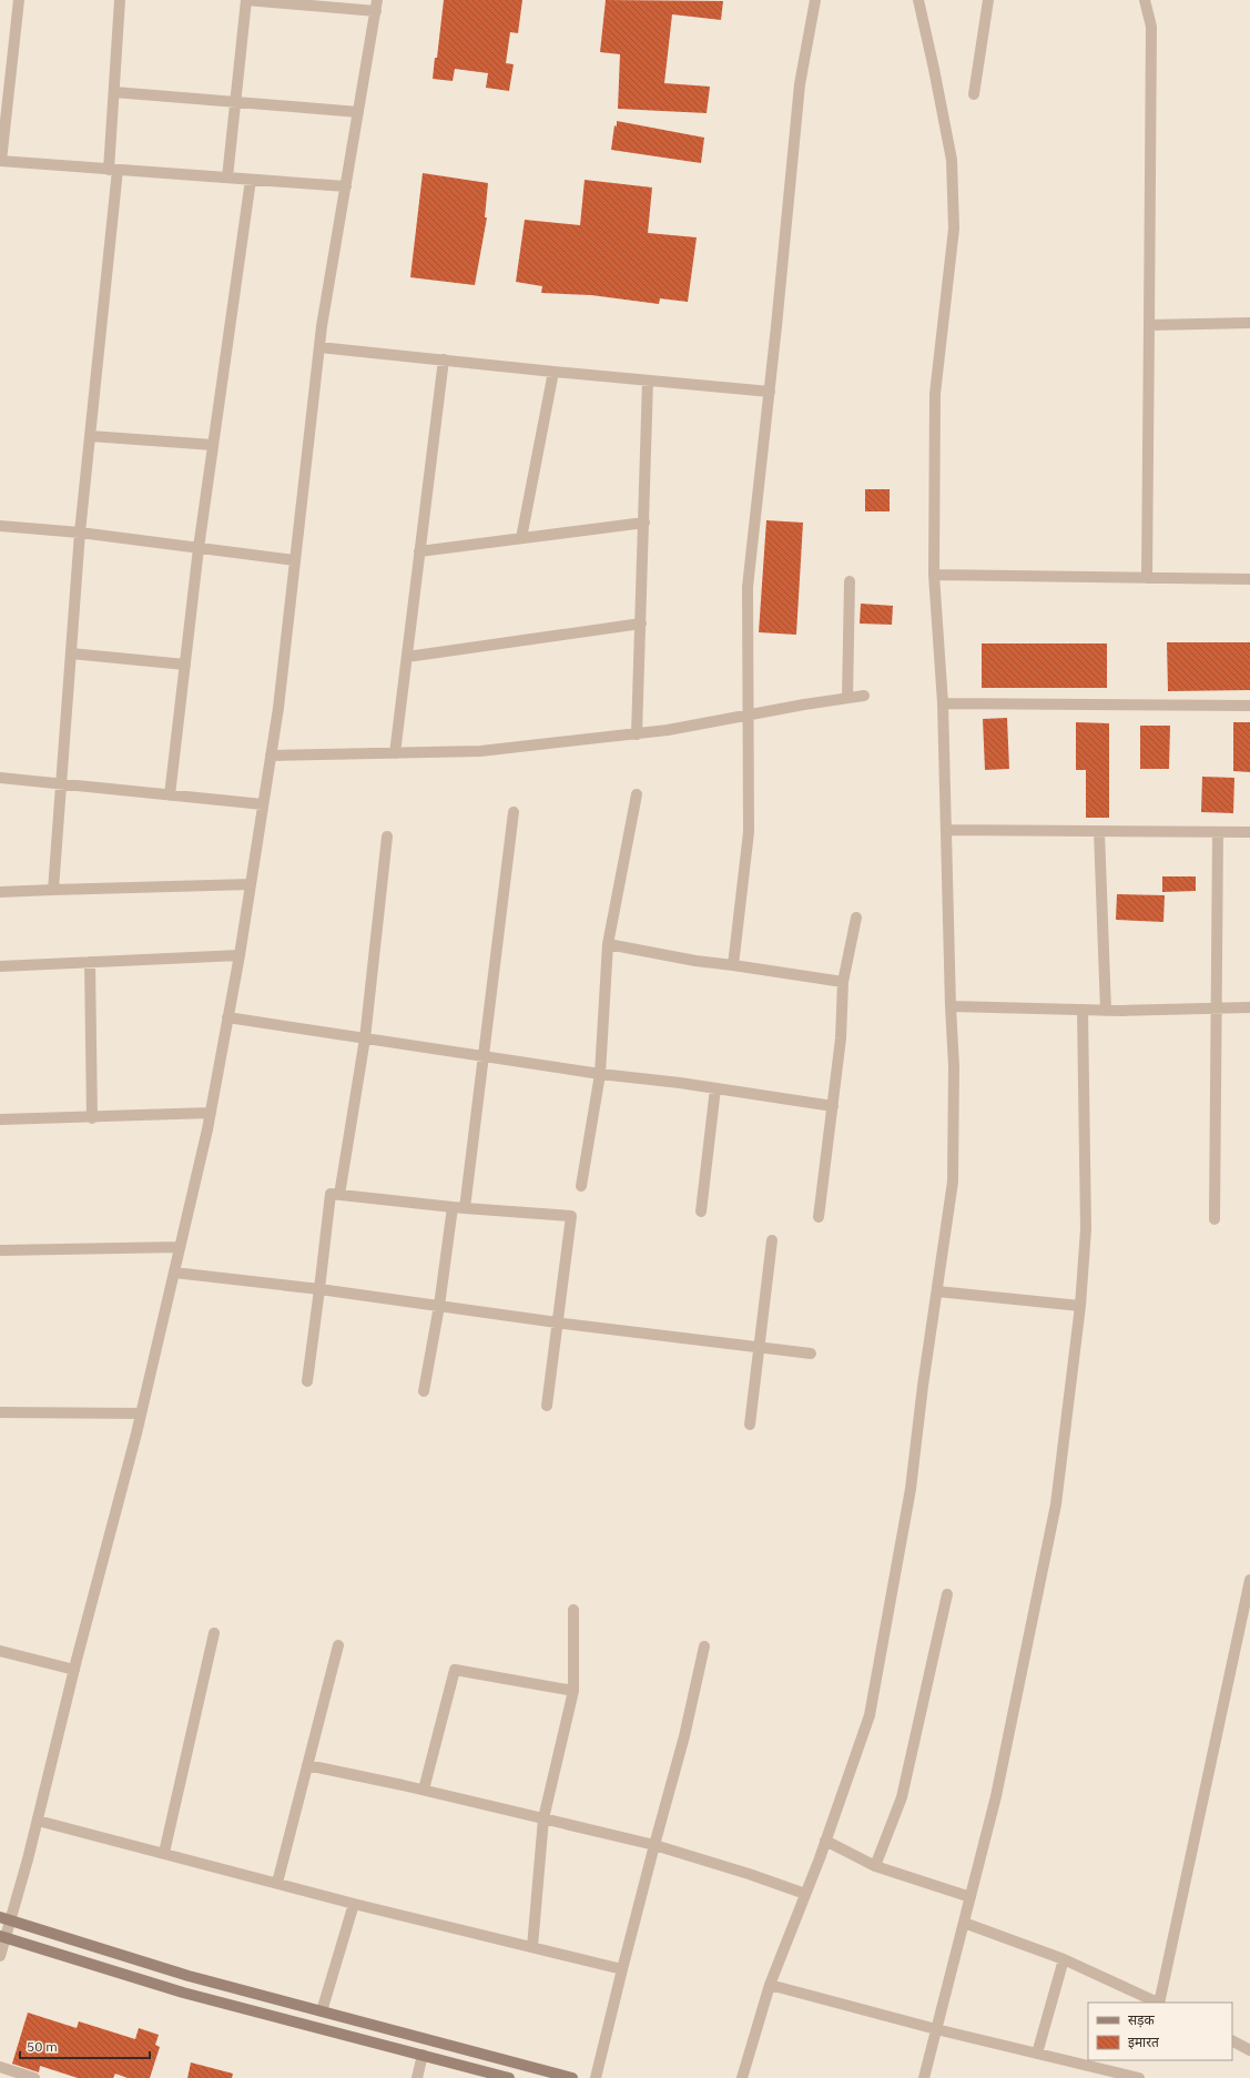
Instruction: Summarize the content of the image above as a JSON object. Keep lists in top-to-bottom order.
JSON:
{
  "legend": ["सड़क", "इमारत"],
  "scale_bar": "50 m"
}
